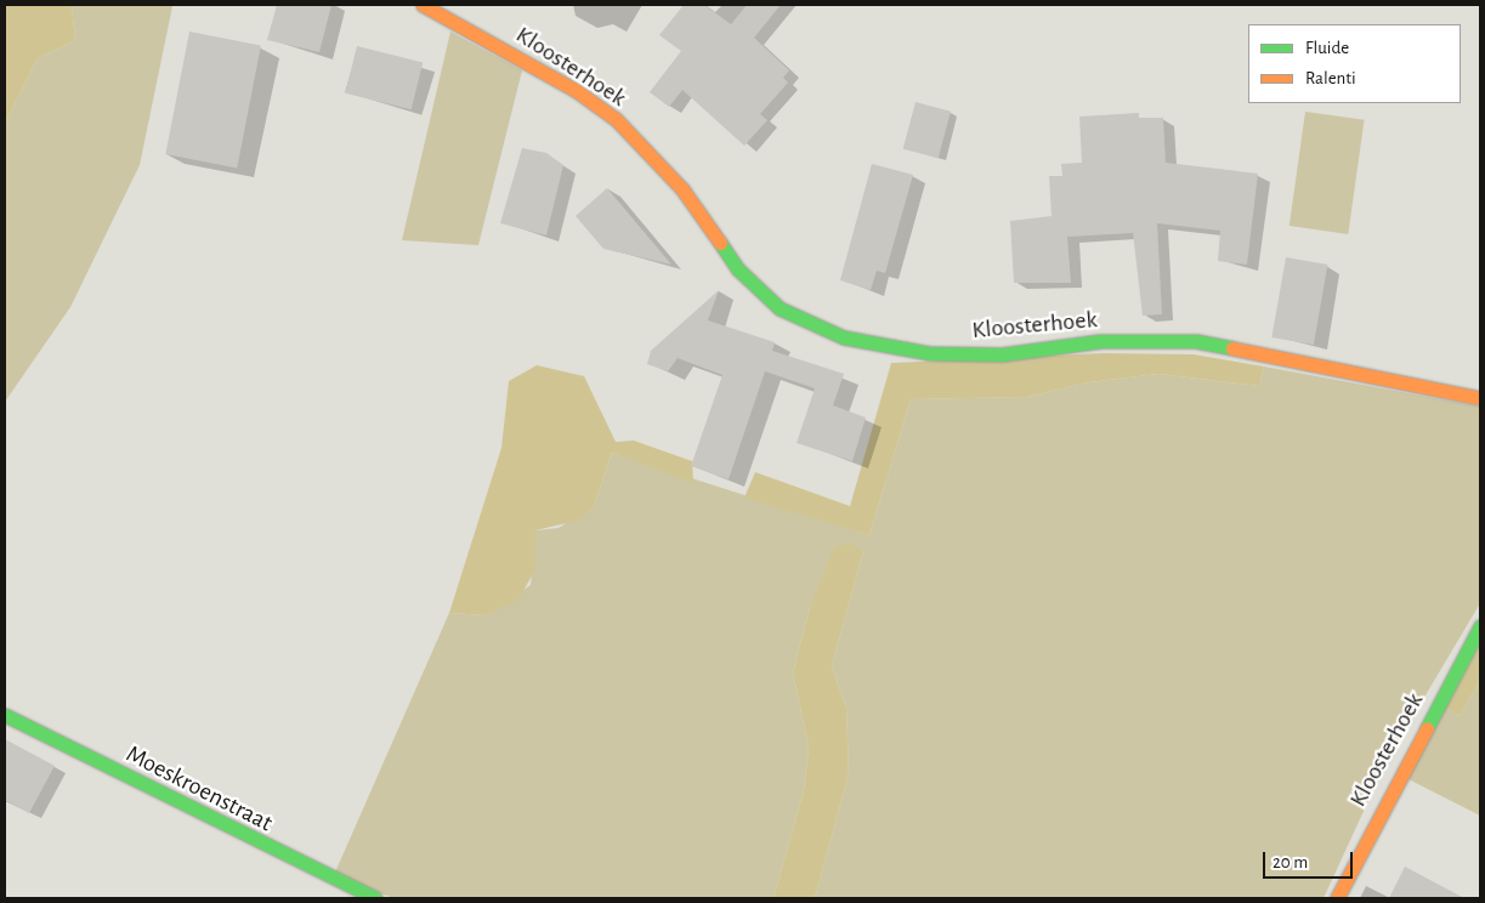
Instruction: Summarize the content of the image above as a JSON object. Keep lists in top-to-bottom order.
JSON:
{
  "streets": {
    "street": ["Kloosterhoek", "Moeskroenstraat"]
  },
  "legend": ["Fluide", "Ralenti"],
  "scale_bar": "20 m"
}
